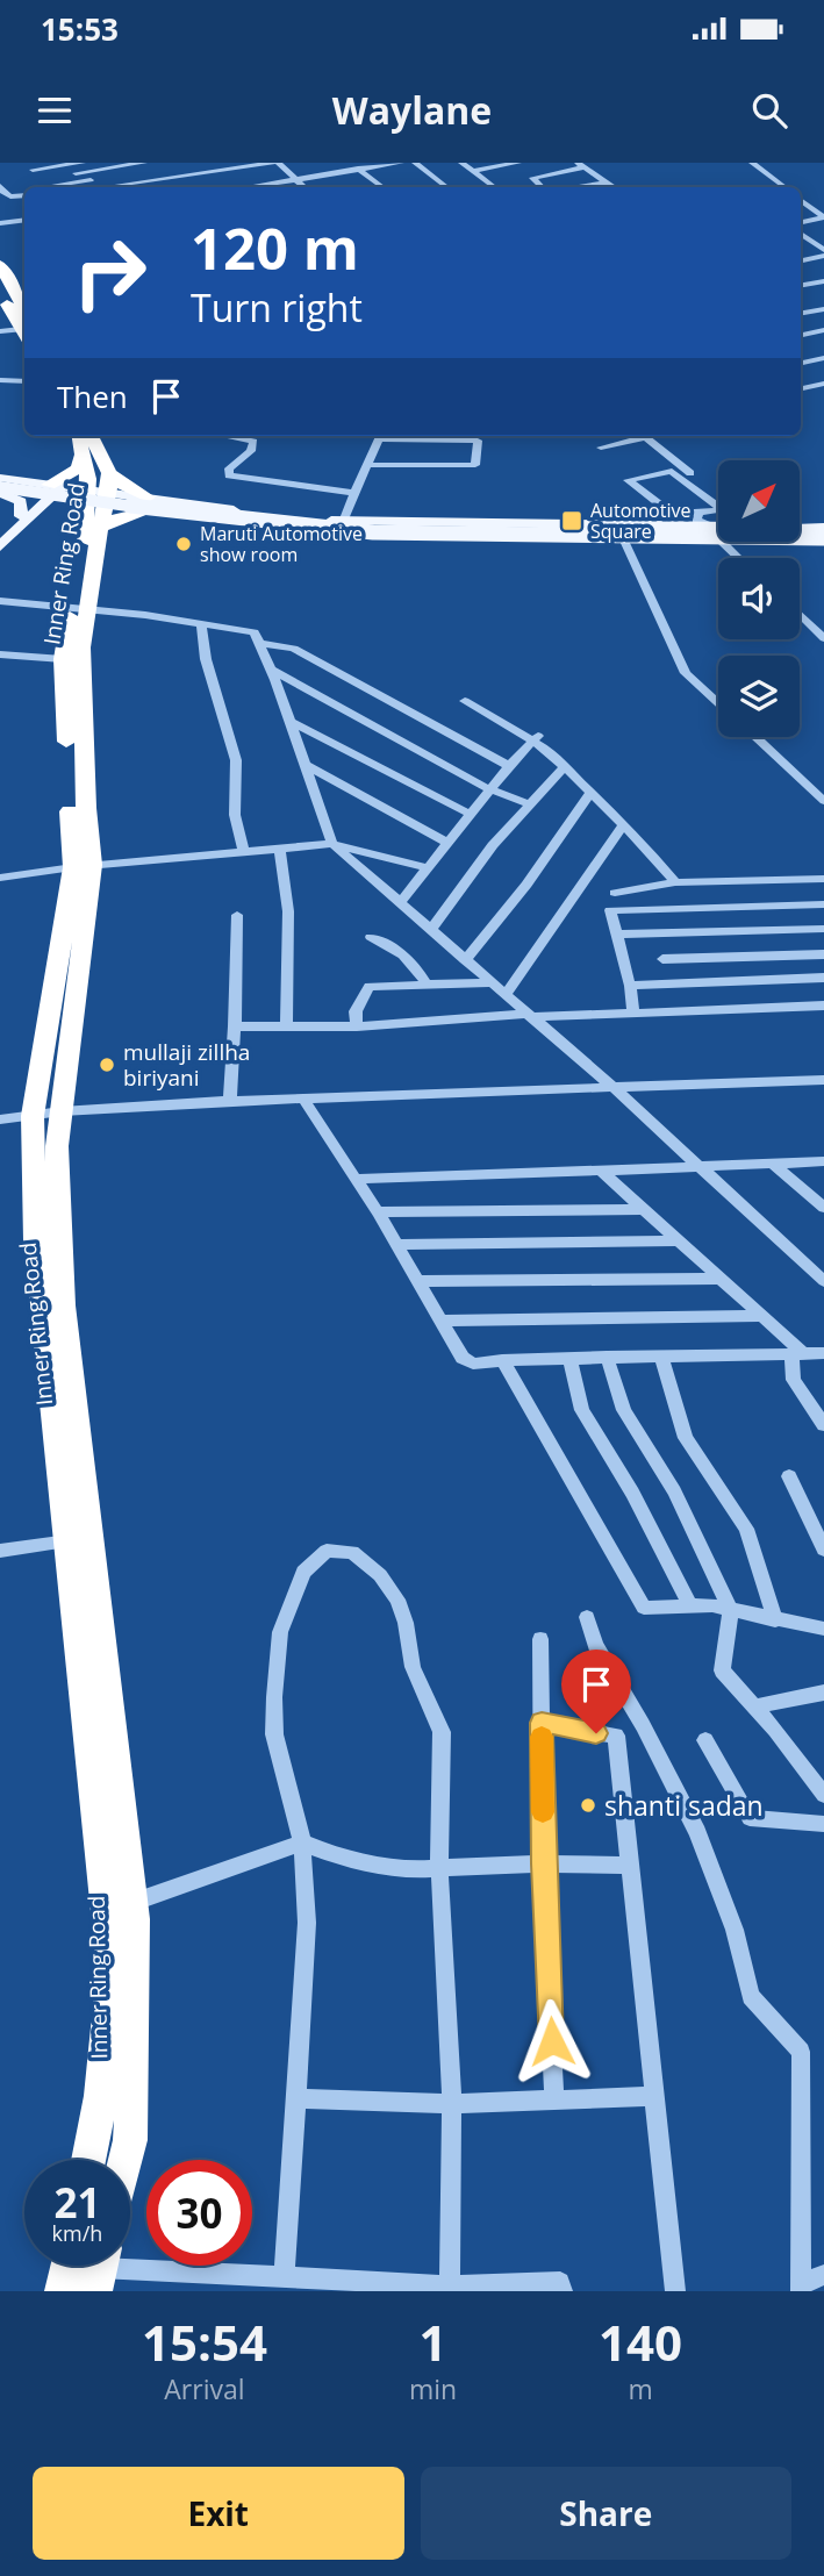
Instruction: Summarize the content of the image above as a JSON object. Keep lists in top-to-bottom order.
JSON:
{
  "streets": {
    "highway": ["Inner Ring Road"]
  },
  "places": {
    "transit": ["Automotive Square"],
    "other": ["Maruti Automotive show room", "mullaji zillha biriyani", "shanti sadan"]
  },
  "north": "top right",
  "page": {
    "status": "15:53",
    "header": "Waylane",
    "turn": ["120 m", "Turn right"],
    "then": "Then",
    "speed": "21 km/h",
    "limit": "30",
    "eta": [
      "15:54",
      "Arrival",
      "1",
      "min",
      "140",
      "m"
    ],
    "buttons": ["Exit", "Share"]
  }
}
